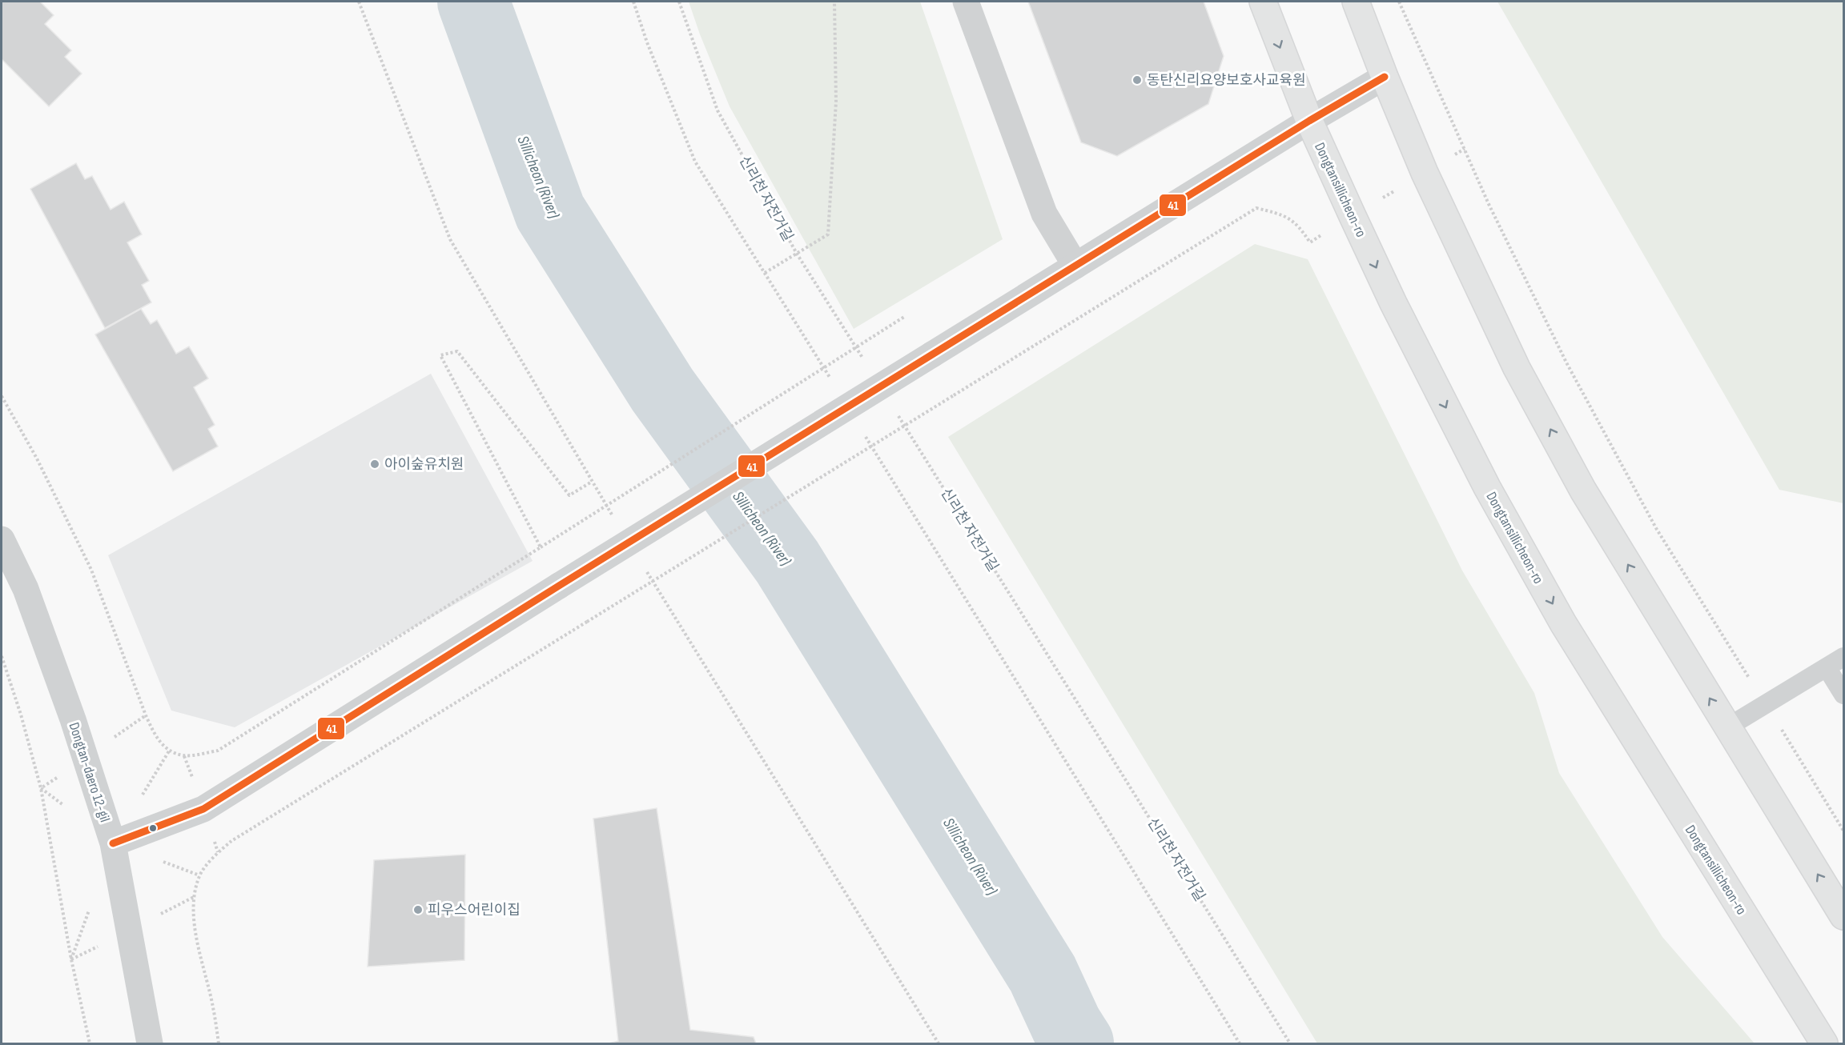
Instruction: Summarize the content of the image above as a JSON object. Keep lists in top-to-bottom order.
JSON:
{
  "streets": {
    "main road": ["Dongtansillicheon-ro"],
    "street": ["Dongtan-daero 12-gil"],
    "path": ["신리천 자전거길"]
  },
  "water": ["Sillicheon (River)"],
  "places": ["동탄신리요양보호사교육원", "아이숲유치원", "피우스어린이집"],
  "lines": ["transit line 41"]
}
